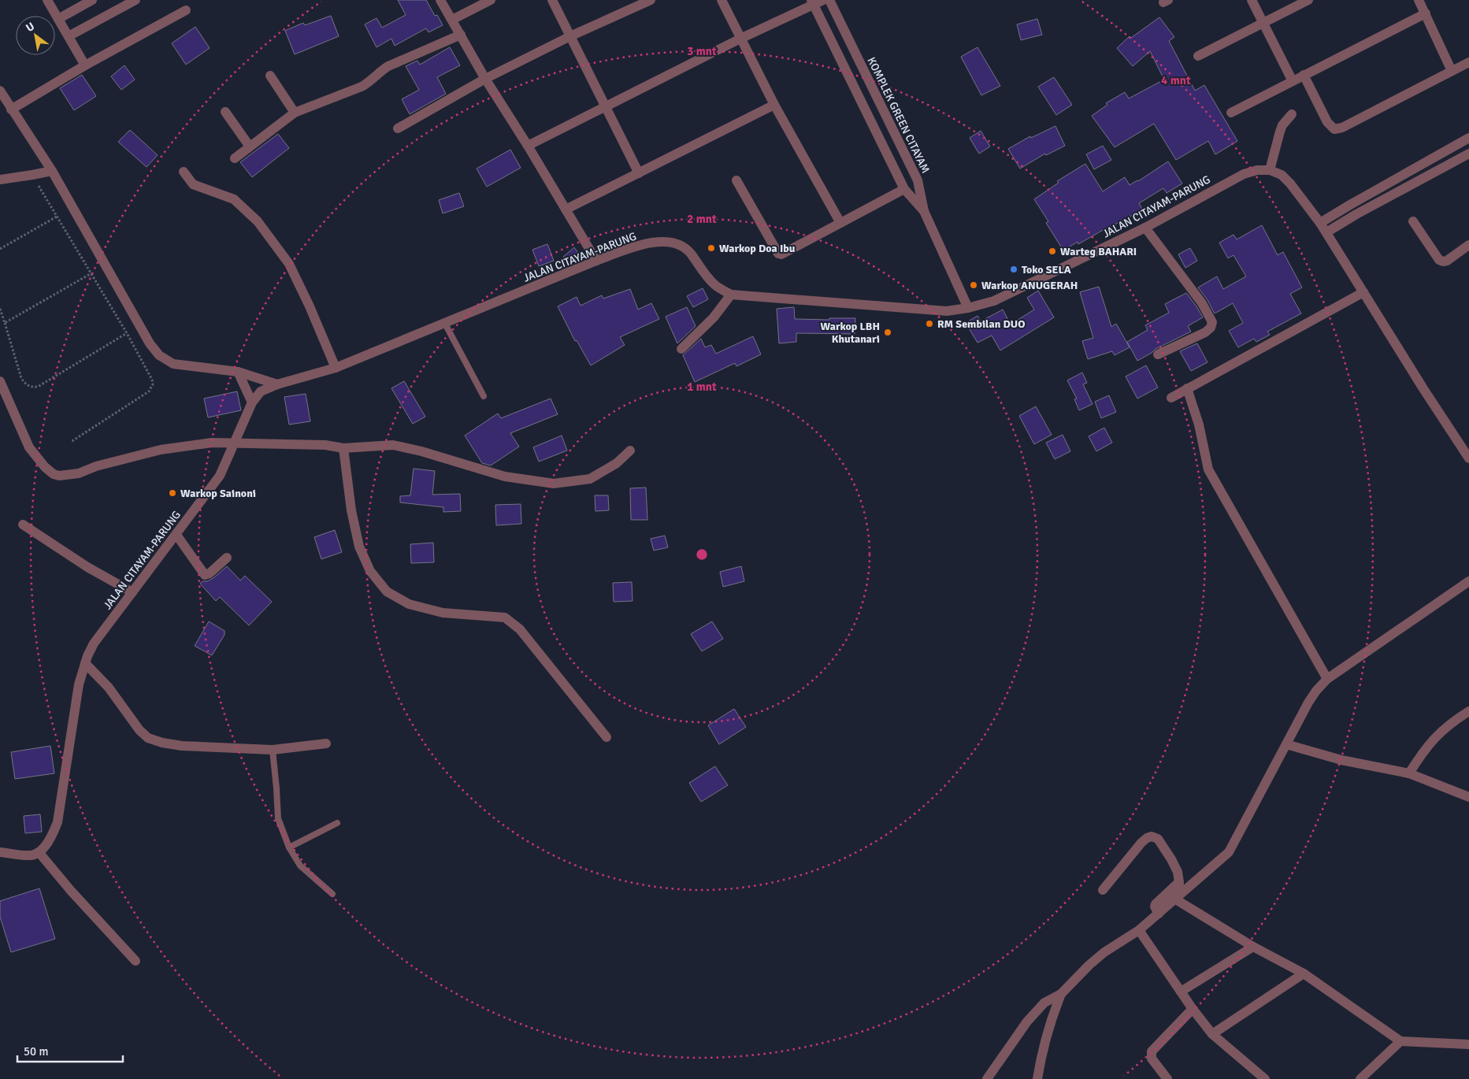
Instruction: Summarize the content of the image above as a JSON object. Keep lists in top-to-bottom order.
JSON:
{
  "streets": {
    "street": ["KOMPLEK GREEN CITAYAM", "JALAN CITAYAM-PARUNG"]
  },
  "crossings": [
    ["KOMPLEK GREEN CITAYAM", "JALAN CITAYAM-PARUNG"]
  ],
  "places": [
    "Warkop Doa Ibu",
    "Warteg BAHARI",
    "Toko SELA",
    "Warkop ANUGERAH",
    "RM Sembilan DUO",
    "Warkop LBH Khutanari",
    "Warkop Sainoni"
  ],
  "scale_bar": "50 m",
  "north": "top left",
  "rings": [
    "3 mnt",
    "4 mnt",
    "2 mnt",
    "1 mnt"
  ]
}
